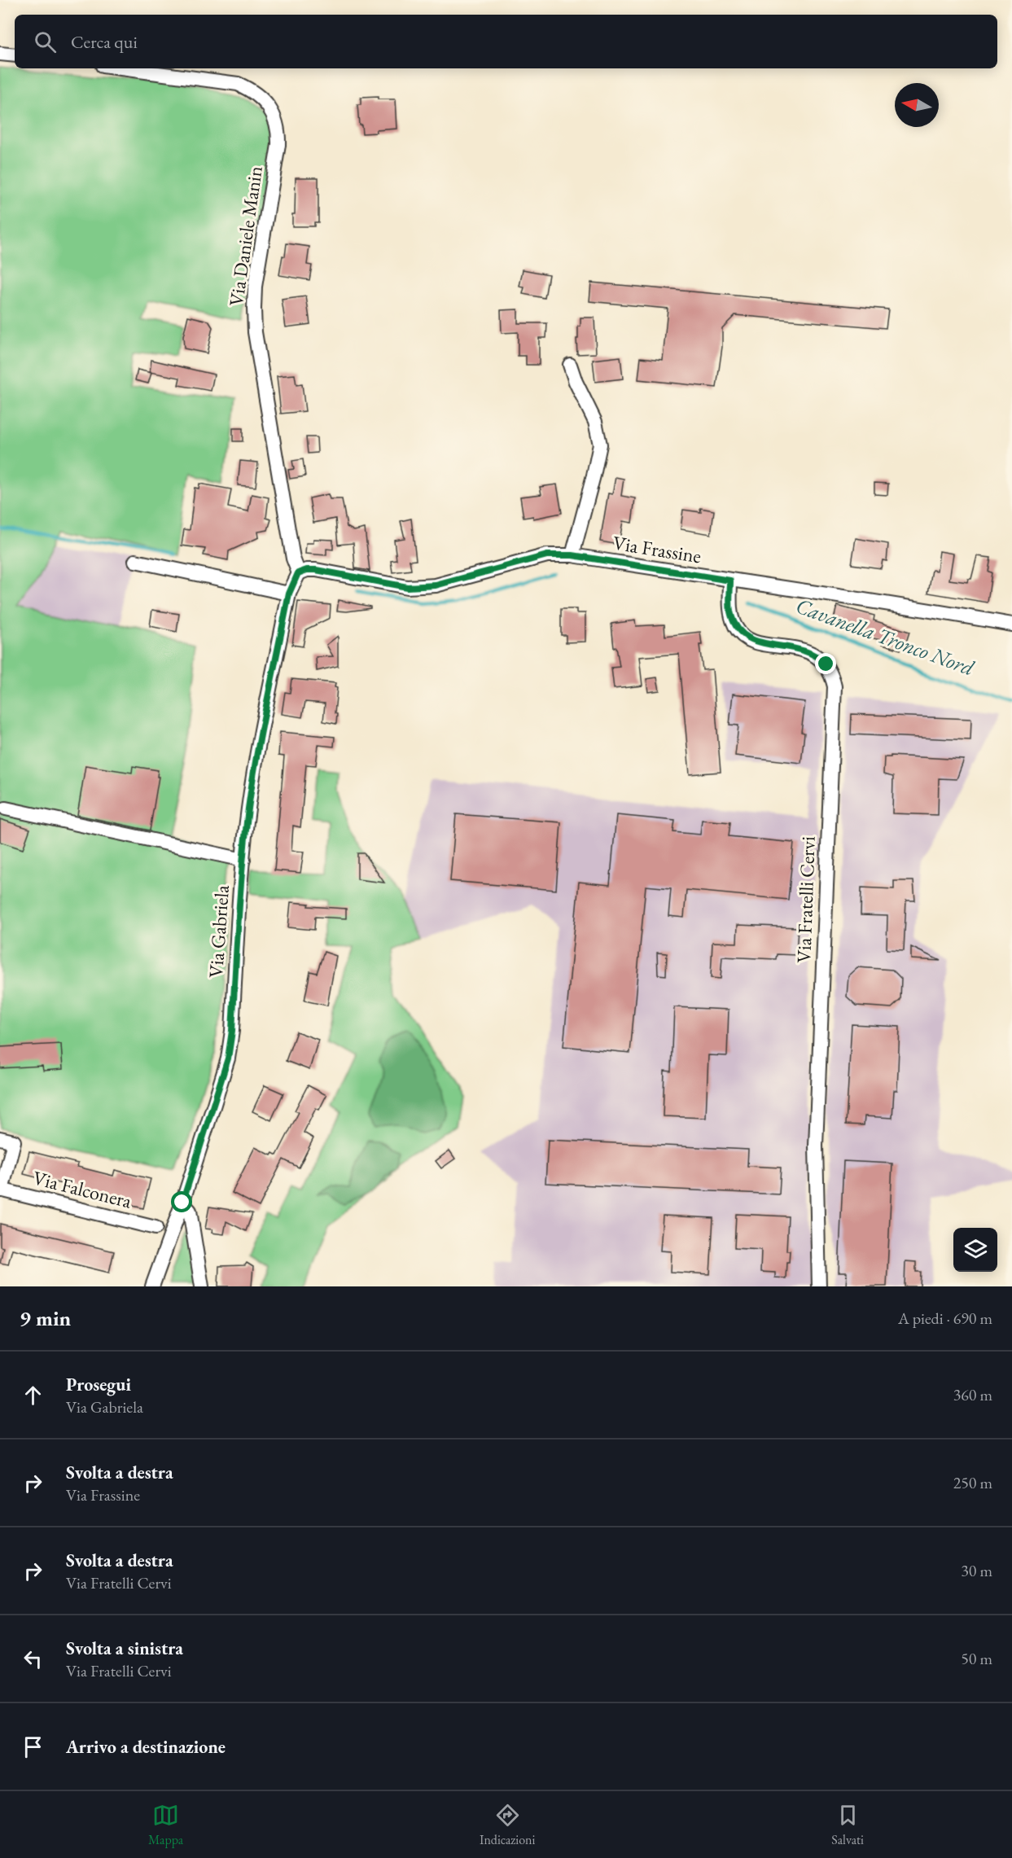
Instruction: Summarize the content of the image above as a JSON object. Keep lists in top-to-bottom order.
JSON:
{
  "streets": {
    "street": [
      "Via Daniele Manin",
      "Via Frassine",
      "Via Fratelli Cervi",
      "Via Gabriela",
      "Via Falconera"
    ]
  },
  "crossings": [
    ["Via Daniele Manin", "Via Frassine"],
    ["Via Daniele Manin", "Via Gabriela"],
    ["Via Frassine", "Via Fratelli Cervi"],
    ["Via Frassine", "Via Gabriela"]
  ],
  "water": ["Cavanella Tronco Nord"],
  "north": "left",
  "page": {
    "search": "Cerca qui",
    "heading": ["9 min", "A piedi · 690 m"],
    "list": [
      ["Prosegui", "Via Gabriela", "360 m"],
      ["Svolta a destra", "Via Frassine", "250 m"],
      ["Svolta a destra", "Via Fratelli Cervi", "30 m"],
      ["Svolta a sinistra", "Via Fratelli Cervi", "50 m"],
      "Arrivo a destinazione"
    ],
    "nav": ["Mappa", "Indicazioni", "Salvati"]
  }
}
